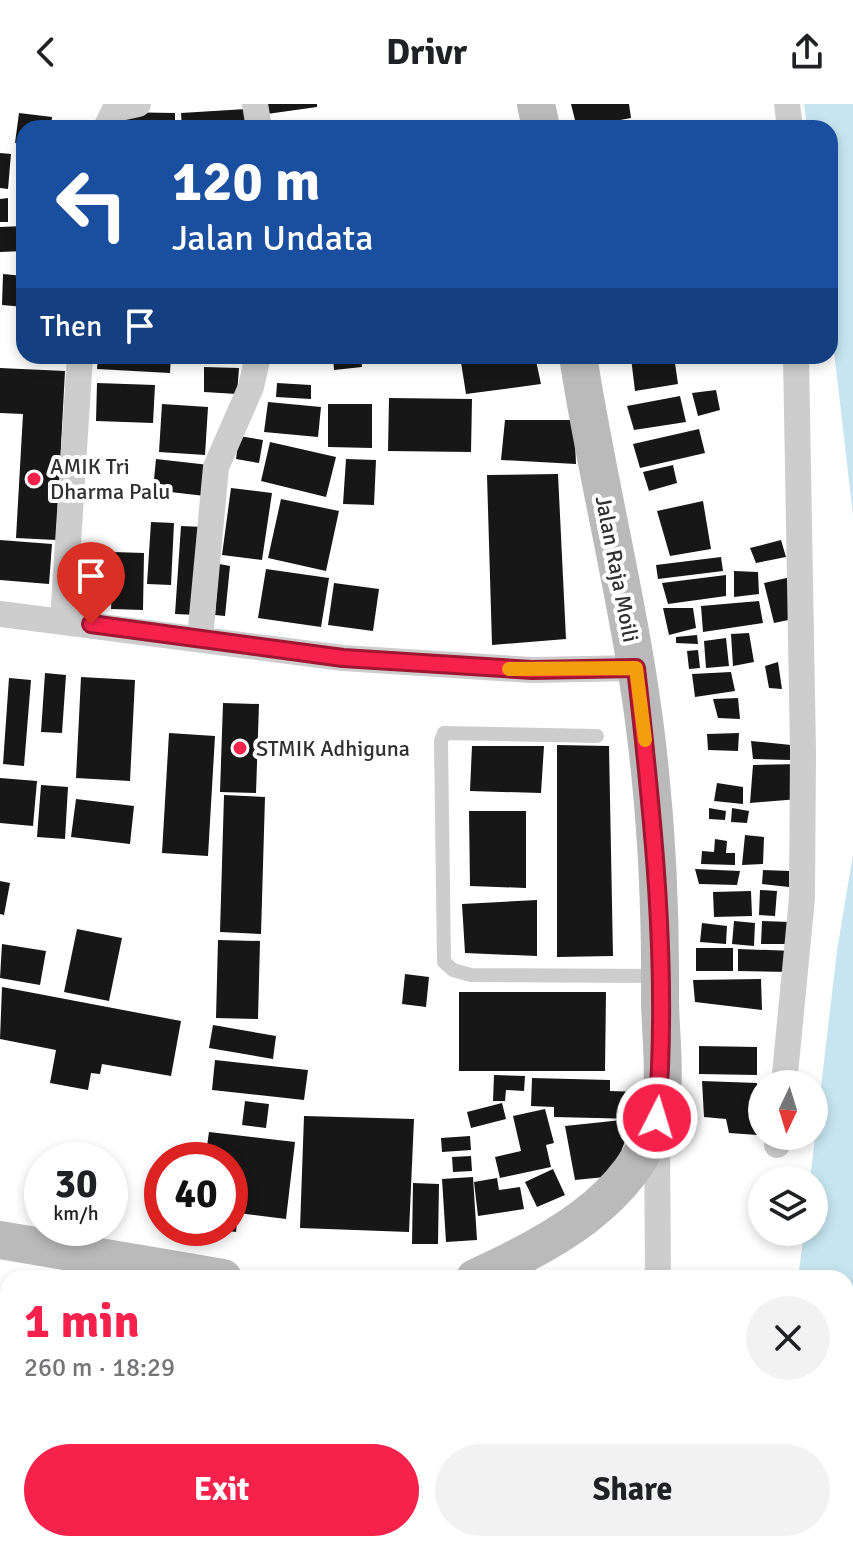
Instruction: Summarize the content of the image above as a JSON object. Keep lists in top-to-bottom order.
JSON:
{
  "streets": {
    "street": ["Jalan Raja Moili"]
  },
  "places": ["AMIK Tri Dharma Palu", "STMIK Adhiguna"],
  "north": "bottom",
  "page": {
    "header": "Drivr",
    "turn": ["120 m", "Jalan Undata"],
    "then": "Then",
    "speed": "30 km/h",
    "limit": "40",
    "heading": ["1 min", "260 m · 18:29"],
    "buttons": ["Exit", "Share"]
  }
}
